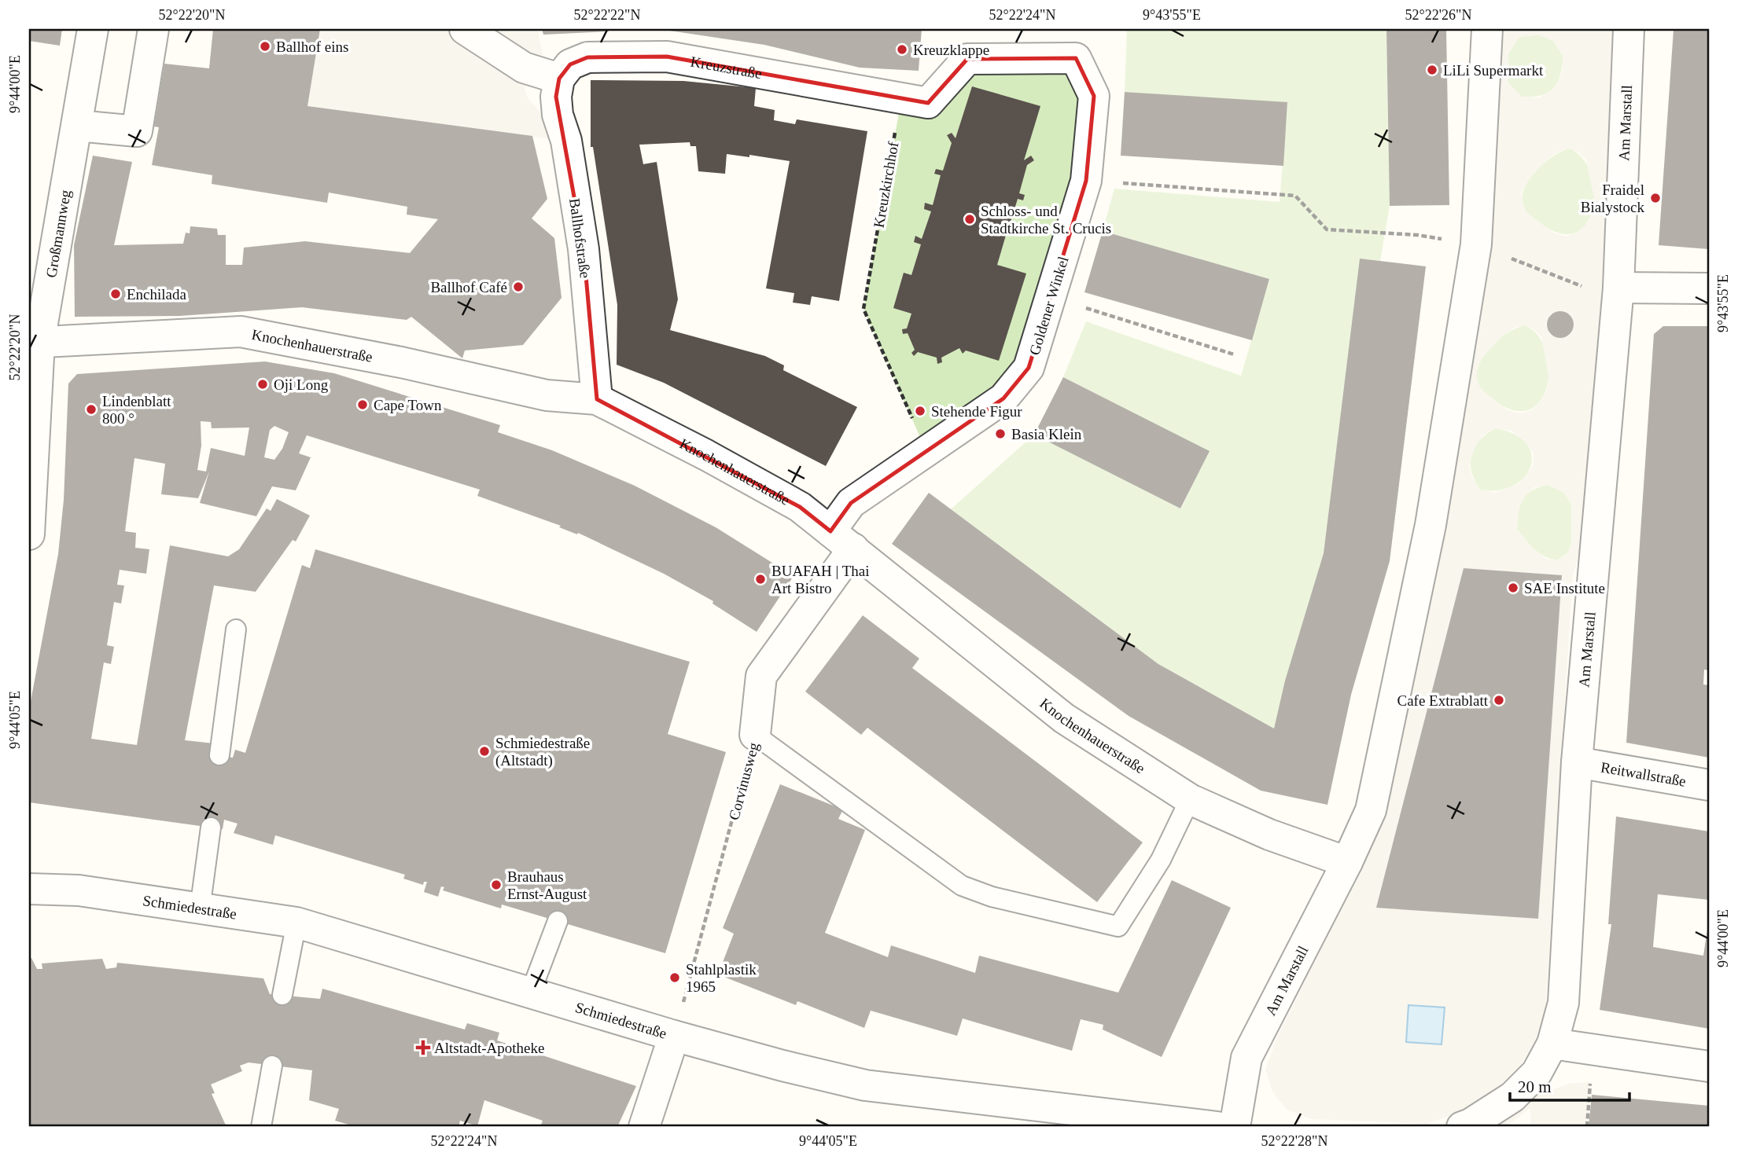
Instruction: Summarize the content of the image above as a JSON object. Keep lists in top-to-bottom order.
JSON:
{
  "streets": {
    "street": [
      "Kreuzstraße",
      "Am Marstall",
      "Großmannweg",
      "Ballhofstraße",
      "Goldener Winkel",
      "Knochenhauerstraße",
      "Reitwallstraße",
      "Corvinusweg",
      "Schmiedestraße"
    ],
    "path": ["Kreuzkirchhof"]
  },
  "crossings": [
    ["Kreuzstraße", "Kreuzkirchhof"],
    ["Kreuzstraße", "Ballhofstraße"],
    ["Kreuzstraße", "Goldener Winkel"],
    ["Am Marstall", "Knochenhauerstraße"],
    ["Am Marstall", "Reitwallstraße"],
    ["Kreuzkirchhof", "Goldener Winkel"],
    ["Großmannweg", "Knochenhauerstraße"],
    ["Ballhofstraße", "Knochenhauerstraße"],
    ["Goldener Winkel", "Knochenhauerstraße"],
    ["Goldener Winkel", "Corvinusweg"],
    ["Knochenhauerstraße", "Corvinusweg"],
    ["Corvinusweg", "Schmiedestraße"]
  ],
  "places": {
    "other": [
      "Ballhof eins",
      "Kreuzklappe",
      "LiLi Supermarkt",
      "Fraidel Bialystock",
      "Schloss- und Stadtkirche St. Crucis",
      "Ballhof Café",
      "Enchilada",
      "Oji Long",
      "Cape Town",
      "Lindenblatt 800 °",
      "Stehende Figur",
      "Basia Klein",
      "BUAFAH | Thai Art Bistro",
      "SAE Institute",
      "Cafe Extrablatt",
      "Schmiedestraße (Altstadt)",
      "Brauhaus Ernst-August",
      "Stahlplastik 1965"
    ],
    "health": ["Altstadt-Apotheke"]
  },
  "scale_bar": "20 m",
  "coordinates": [
    "52°22'20\"N",
    "52°22'22\"N",
    "52°22'24\"N",
    "9°43'55\"E",
    "52°22'26\"N",
    "9°44'00\"E",
    "9°44'05\"E",
    "52°22'28\"N"
  ]
}
